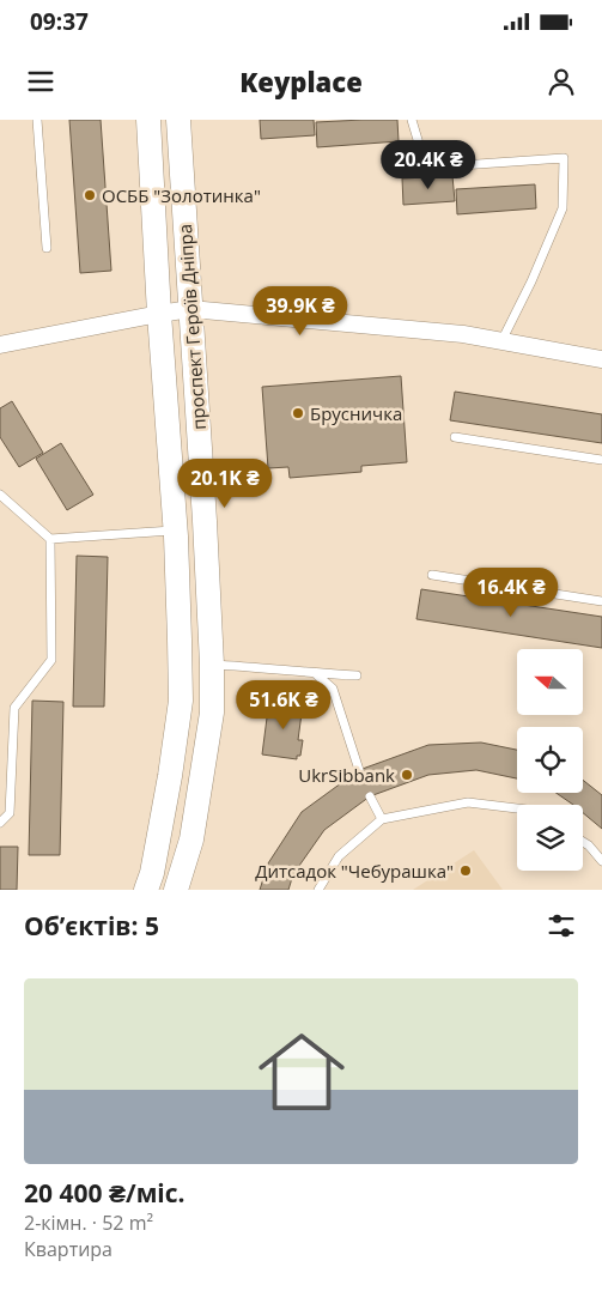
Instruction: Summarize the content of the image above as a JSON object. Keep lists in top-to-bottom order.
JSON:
{
  "streets": {
    "street": ["проспект Героїв Дніпра"]
  },
  "places": [
    "ОСББ \"Золотинка\"",
    "Брусничка",
    "UkrSibbank",
    "Дитсадок \"Чебурашка\""
  ],
  "north": "left",
  "page": {
    "status": "09:37",
    "header": "Keyplace",
    "price": [
      "20.4K ₴",
      "39.9K ₴",
      "20.1K ₴",
      "16.4K ₴",
      "51.6K ₴"
    ],
    "heading": "Об’єктів: 5",
    "list": [
      {
        "name": "20 400 ₴/міс.",
        "note": "2-кімн. · 52 m² · Квартира"
      }
    ]
  }
}
